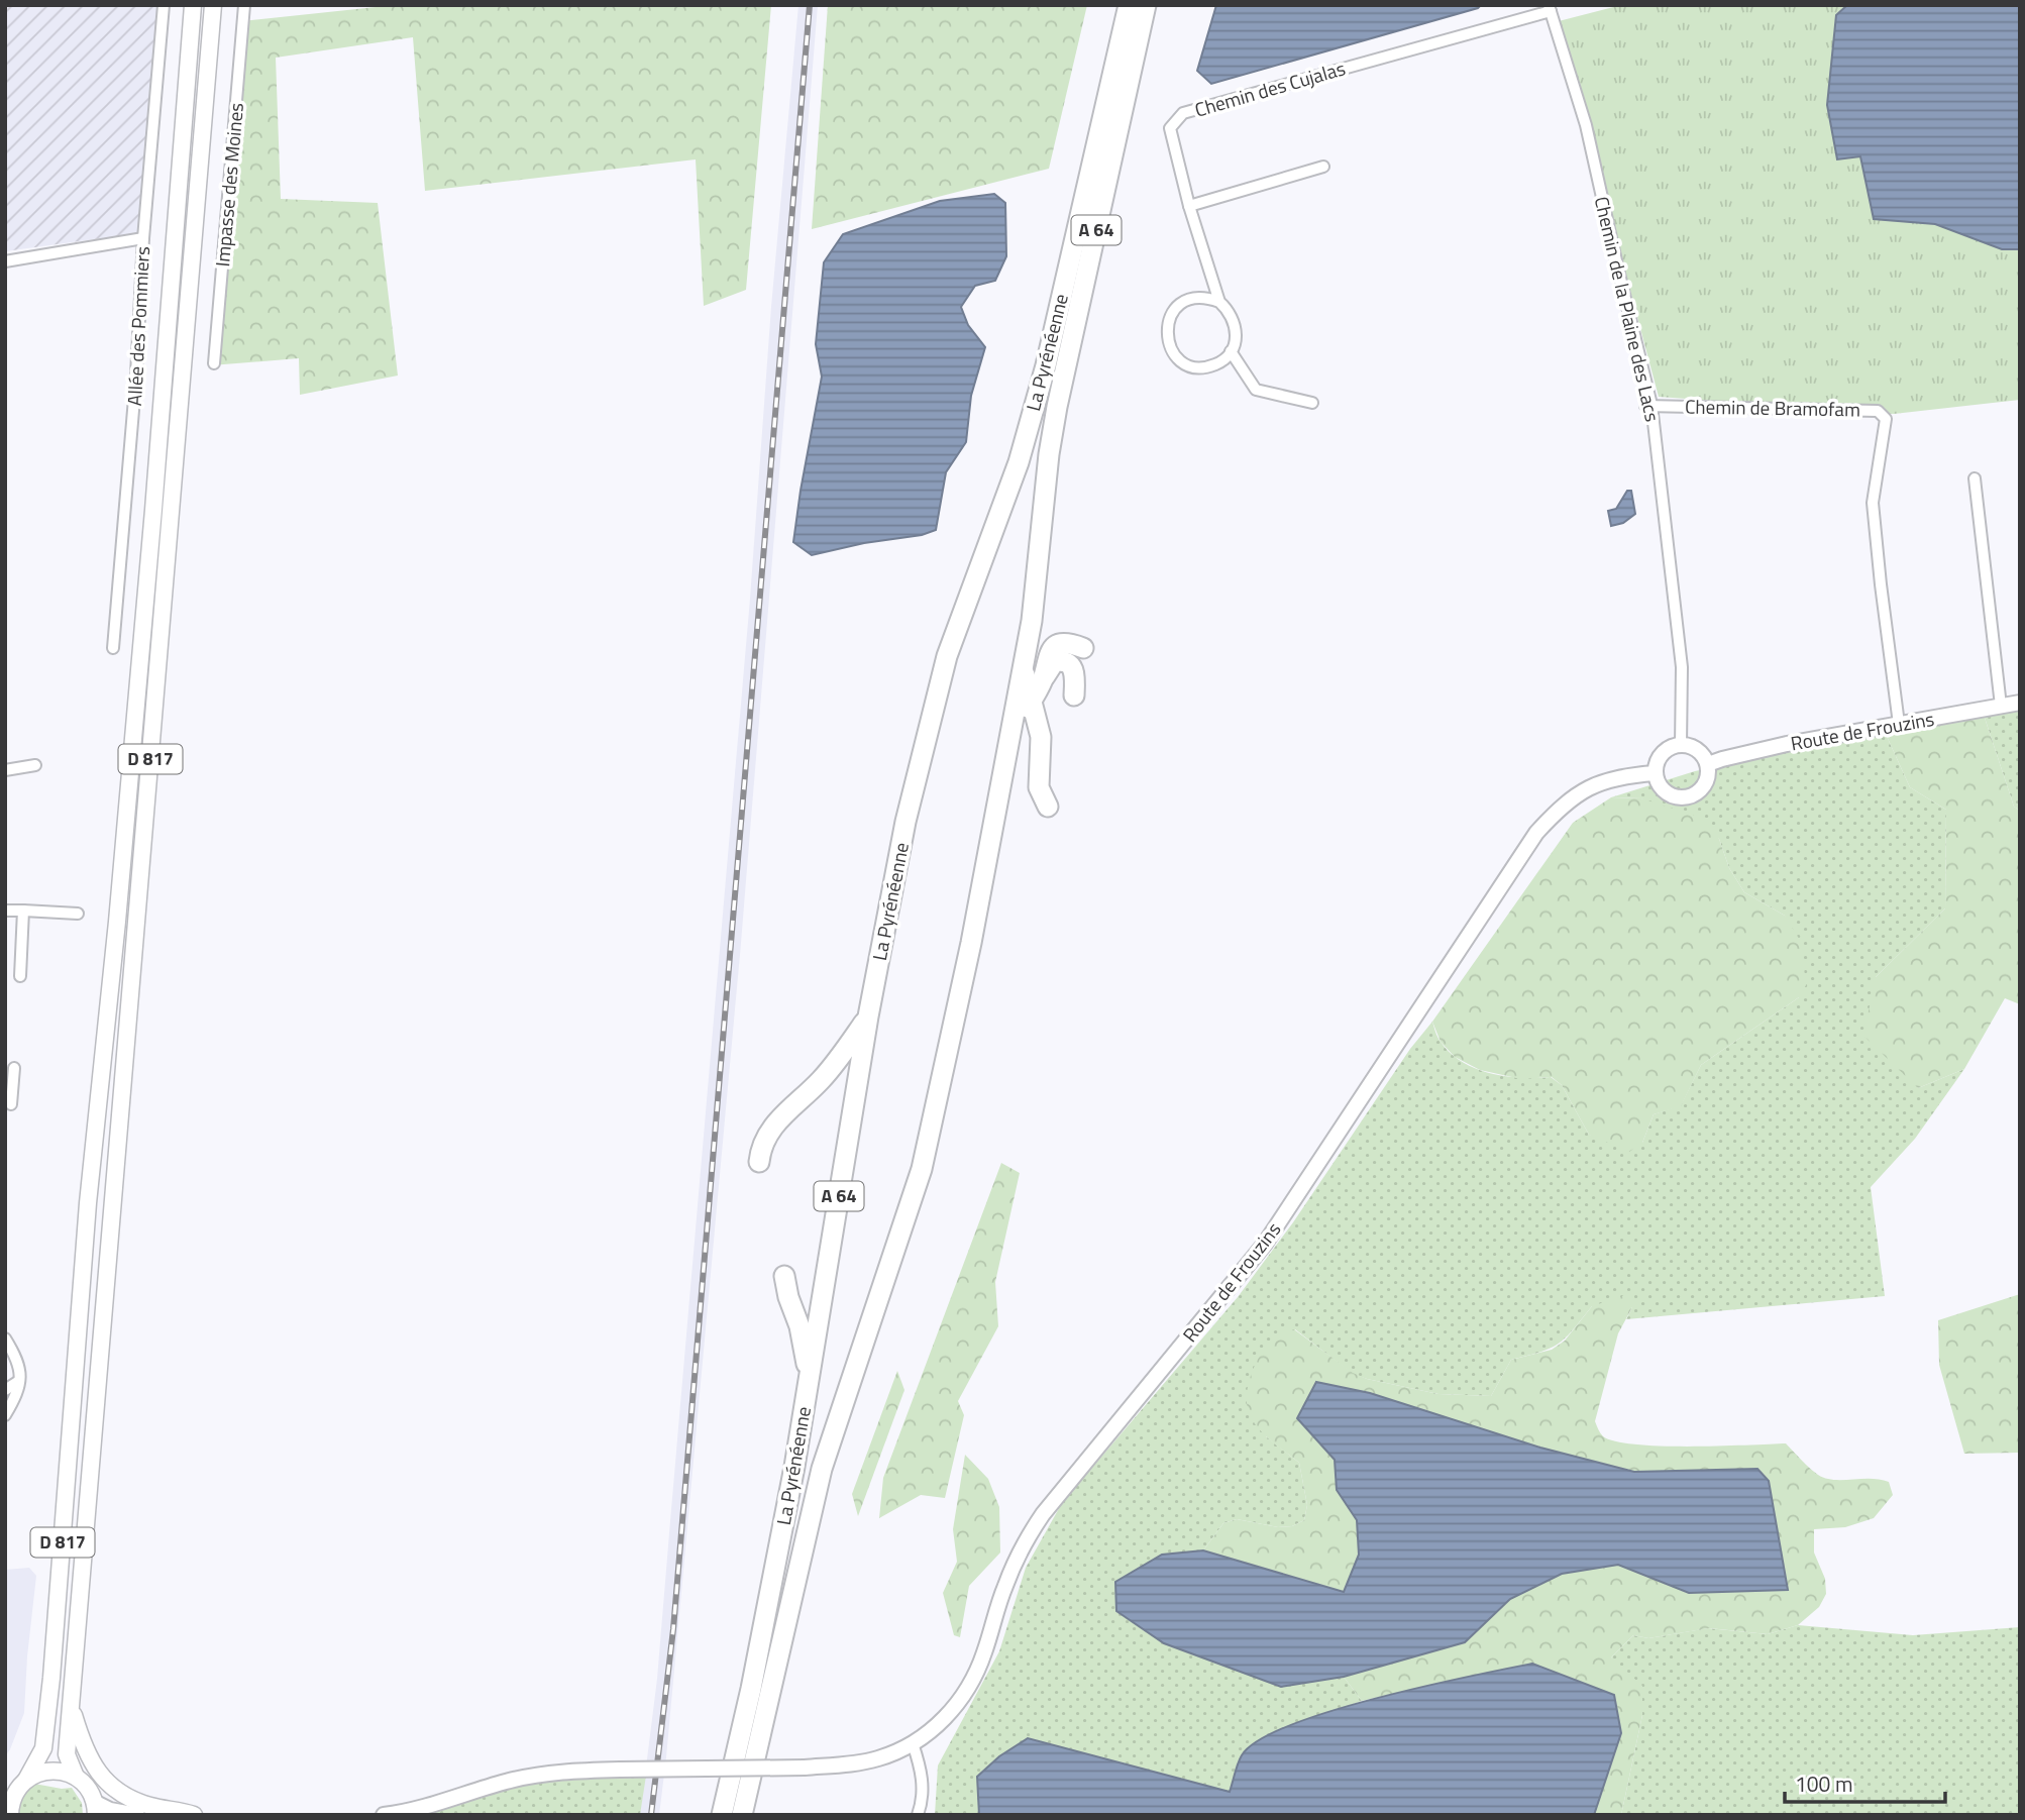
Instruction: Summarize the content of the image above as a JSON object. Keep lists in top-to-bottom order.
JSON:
{
  "streets": {
    "highway": ["A 64", "La Pyrénéenne"],
    "main road": ["Route de Frouzins", "D 817"],
    "street": [
      "Chemin des Cujalas",
      "Impasse des Moines",
      "Chemin de la Plaine des Lacs",
      "Allée des Pommiers",
      "Chemin de Bramofam"
    ]
  },
  "crossings": [
    ["Chemin des Cujalas", "Chemin de la Plaine des Lacs"],
    ["Chemin de la Plaine des Lacs", "Chemin de Bramofam"],
    ["Chemin de la Plaine des Lacs", "Route de Frouzins"],
    ["Chemin de Bramofam", "Route de Frouzins"]
  ],
  "scale_bar": "100 m"
}
